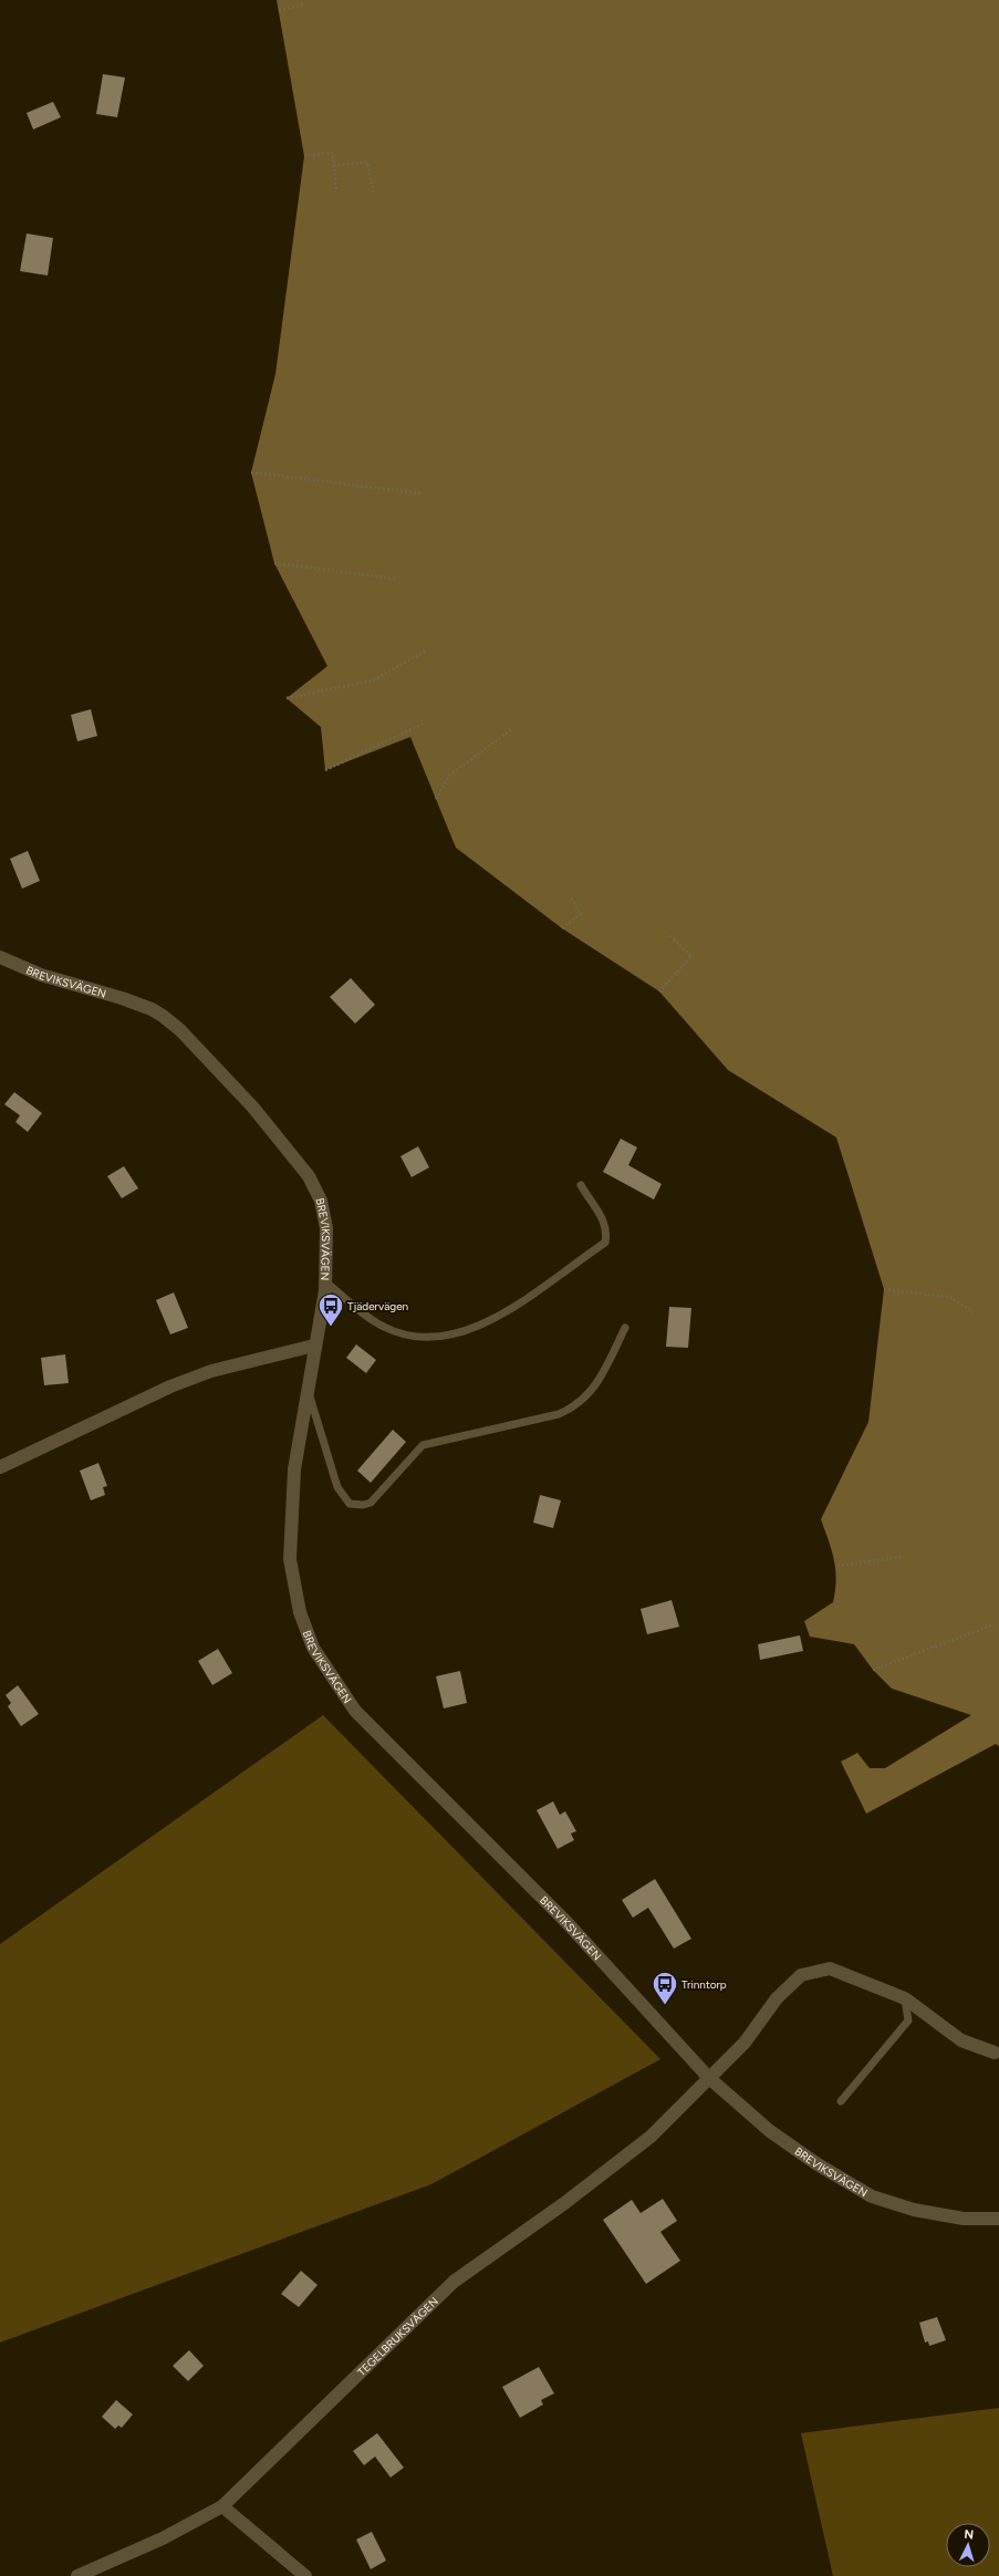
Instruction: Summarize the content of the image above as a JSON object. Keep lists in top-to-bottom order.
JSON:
{
  "streets": {
    "main road": ["BREVIKSVÄGEN", "TEGELBRUKSVÄGEN"]
  },
  "crossings": [
    ["BREVIKSVÄGEN", "TEGELBRUKSVÄGEN"]
  ],
  "places": {
    "bus stop": ["Tjädervägen", "Trinntorp"]
  },
  "north": "top"
}
